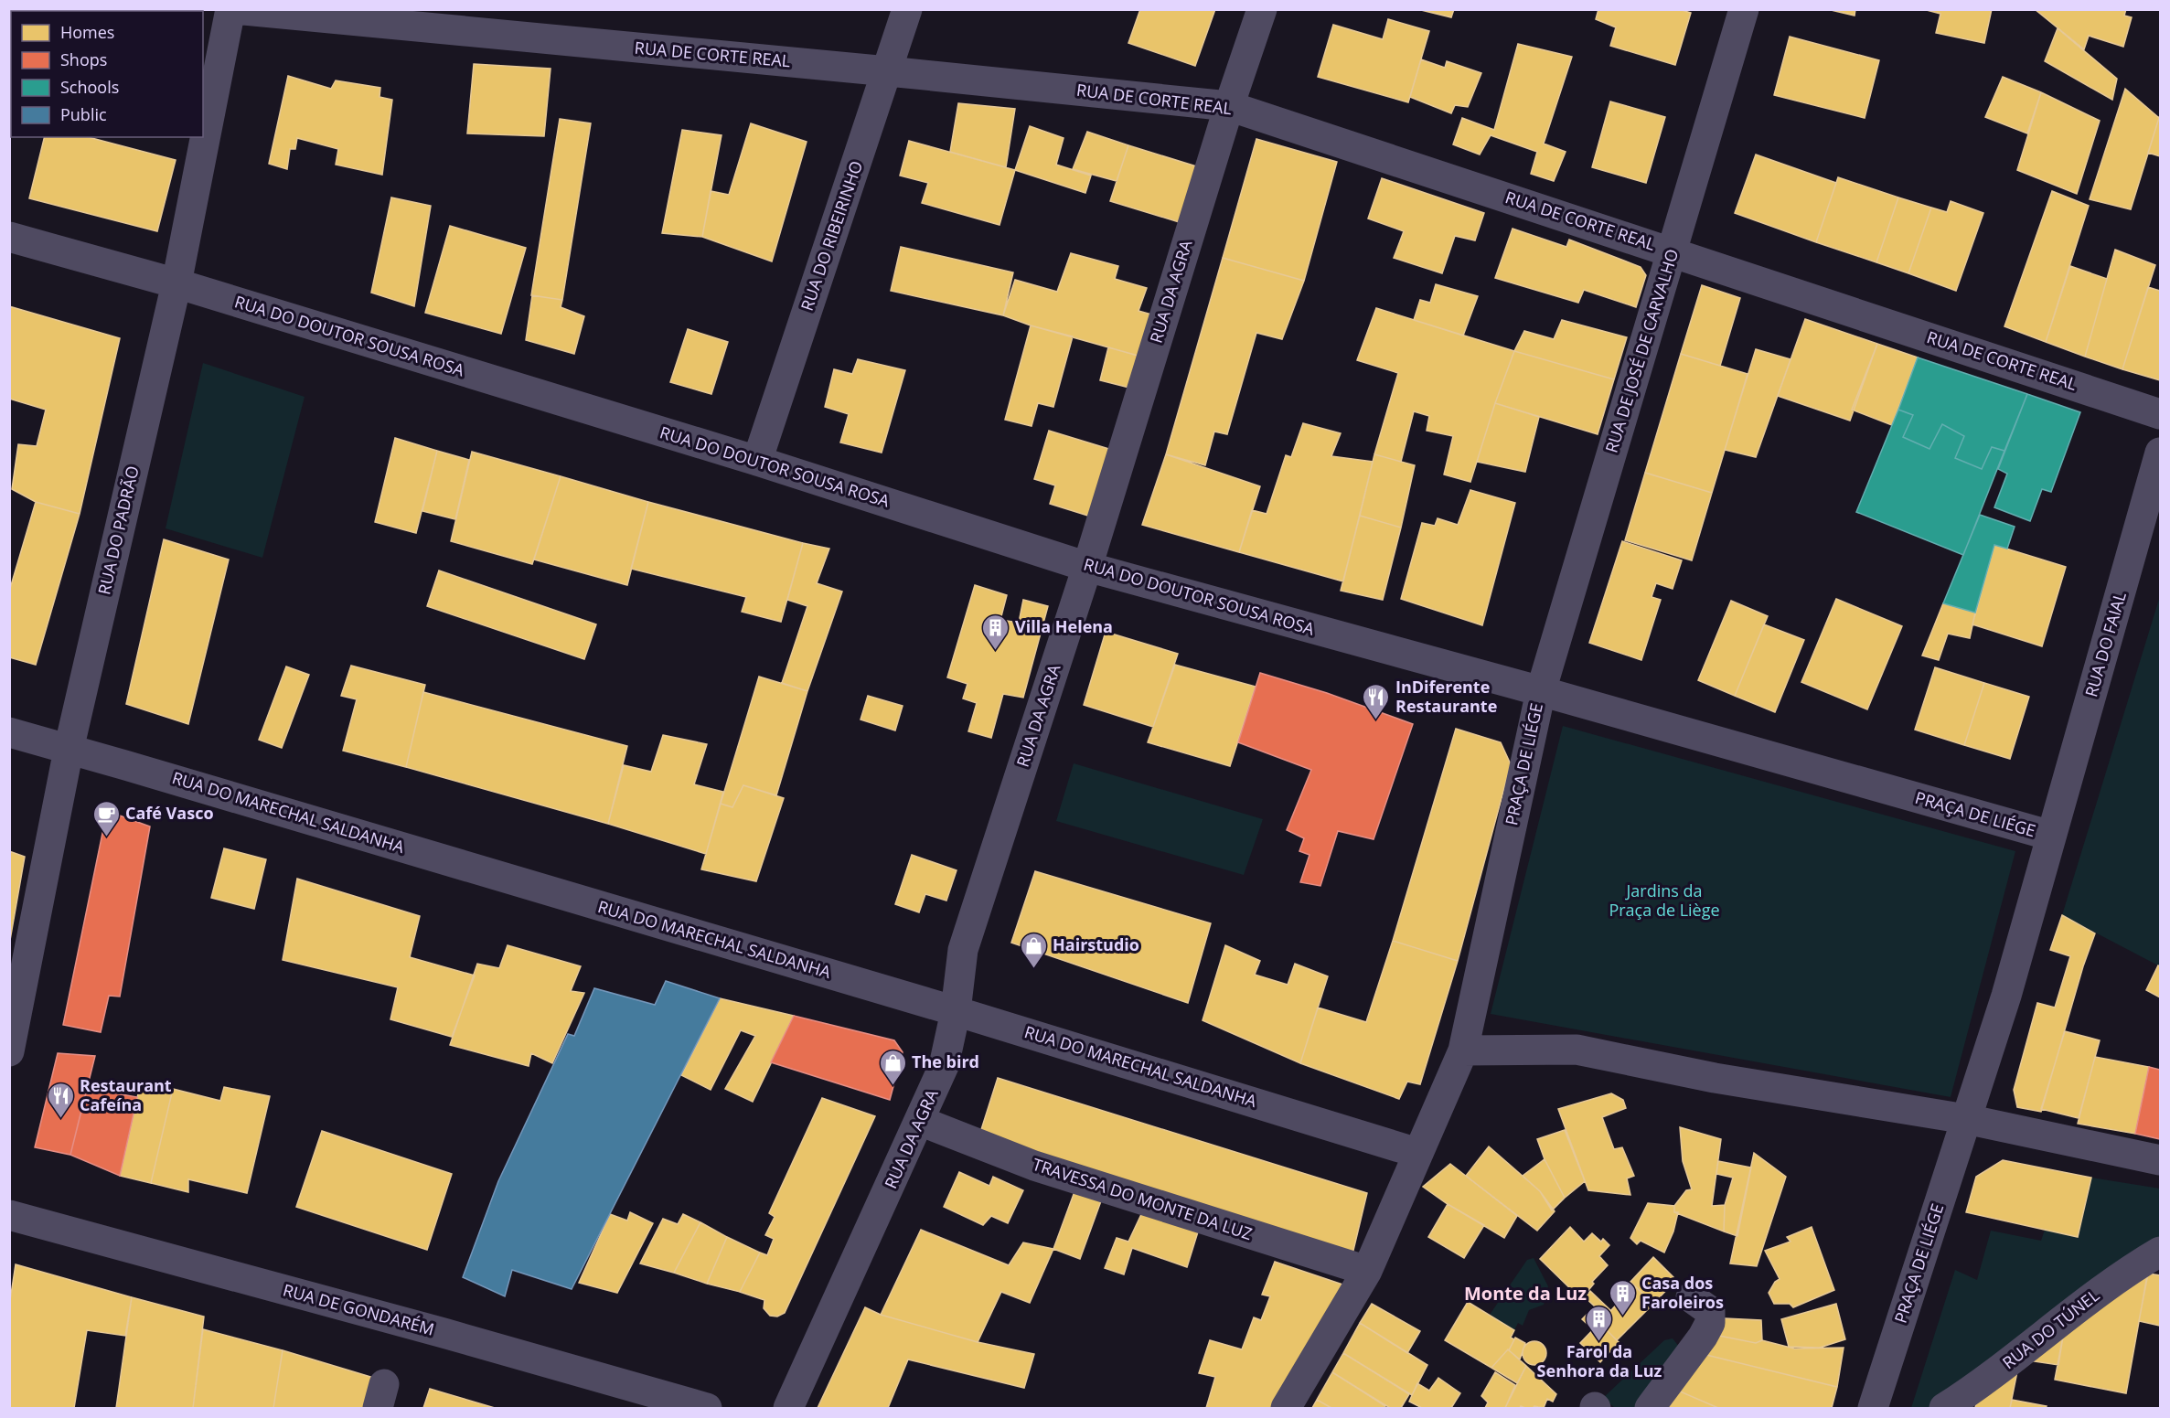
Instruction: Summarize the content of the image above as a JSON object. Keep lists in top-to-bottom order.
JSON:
{
  "streets": {
    "street": [
      "RUA DE CORTE REAL",
      "RUA DO RIBEIRINHO",
      "RUA DA AGRA",
      "RUA DO DOUTOR SOUSA ROSA",
      "RUA DE JOSÉ DE CARVALHO",
      "RUA DO PADRÃO",
      "RUA DO FAIAL",
      "PRAÇA DE LIÉGE",
      "RUA DO MARECHAL SALDANHA",
      "TRAVESSA DO MONTE DA LUZ",
      "RUA DE GONDARÉM",
      "RUA DO TÚNEL"
    ]
  },
  "crossings": [
    ["RUA DE CORTE REAL", "RUA DO RIBEIRINHO"],
    ["RUA DE CORTE REAL", "RUA DA AGRA"],
    ["RUA DE CORTE REAL", "RUA DE JOSÉ DE CARVALHO"],
    ["RUA DE CORTE REAL", "RUA DO PADRÃO"],
    ["RUA DO RIBEIRINHO", "RUA DO DOUTOR SOUSA ROSA"],
    ["RUA DA AGRA", "RUA DO DOUTOR SOUSA ROSA"],
    ["RUA DA AGRA", "RUA DO MARECHAL SALDANHA"],
    ["RUA DA AGRA", "TRAVESSA DO MONTE DA LUZ"],
    ["RUA DO DOUTOR SOUSA ROSA", "RUA DE JOSÉ DE CARVALHO"],
    ["RUA DO DOUTOR SOUSA ROSA", "RUA DO PADRÃO"],
    ["RUA DO DOUTOR SOUSA ROSA", "PRAÇA DE LIÉGE"],
    ["RUA DE JOSÉ DE CARVALHO", "PRAÇA DE LIÉGE"],
    ["RUA DO PADRÃO", "RUA DO MARECHAL SALDANHA"],
    ["RUA DO FAIAL", "PRAÇA DE LIÉGE"],
    ["PRAÇA DE LIÉGE", "RUA DO MARECHAL SALDANHA"],
    ["PRAÇA DE LIÉGE", "TRAVESSA DO MONTE DA LUZ"]
  ],
  "districts": ["Monte da Luz"],
  "parks": ["Jardins da Praça de Liège"],
  "places": {
    "building": ["Villa Helena", "Casa dos Faroleiros", "Farol da Senhora da Luz"],
    "restaurant": ["InDiferente Restaurante", "Restaurant Cafeína"],
    "cafe": ["Café Vasco"],
    "shop": ["Hairstudio", "The bird"]
  },
  "legend": [
    "Homes",
    "Shops",
    "Schools",
    "Public"
  ]
}
